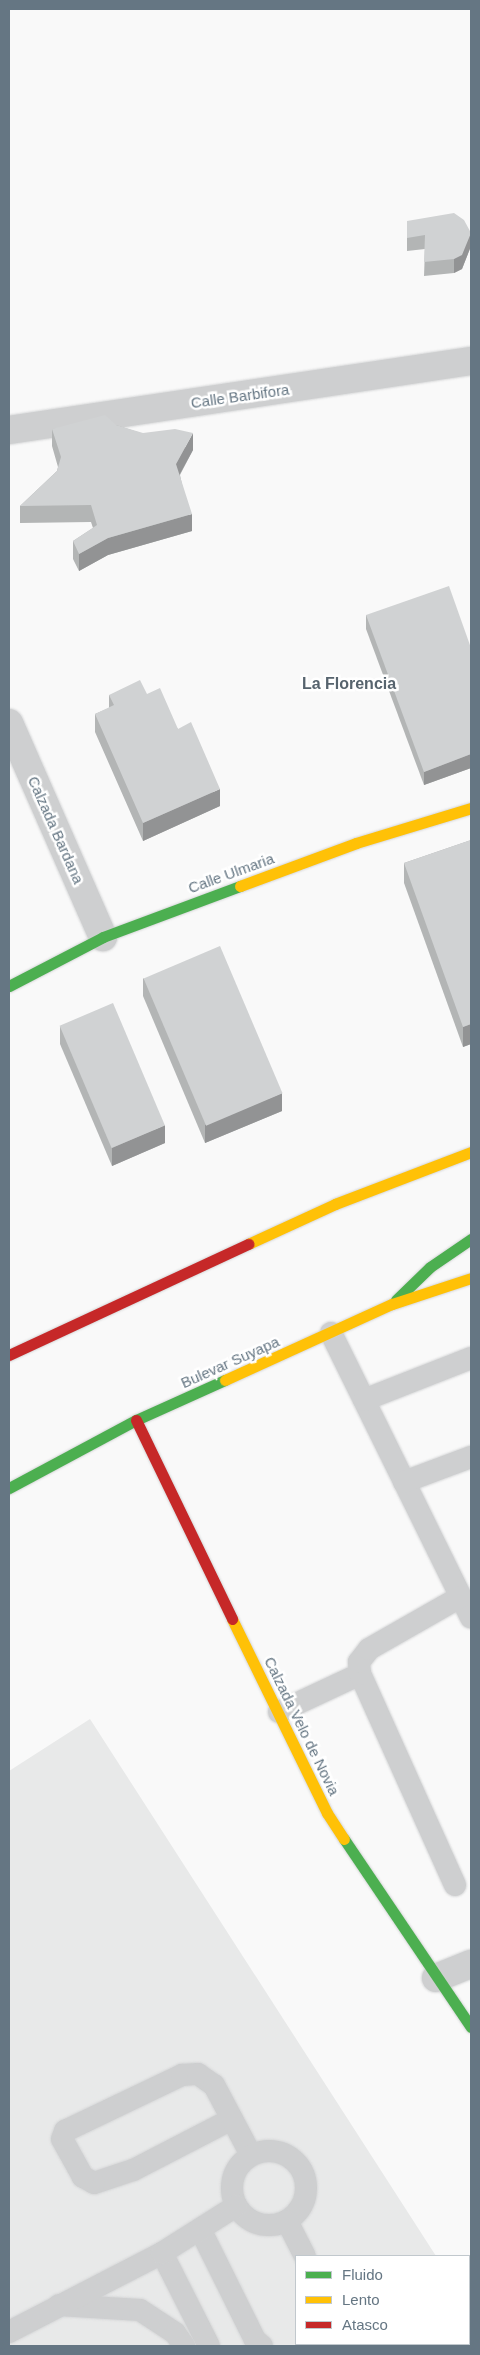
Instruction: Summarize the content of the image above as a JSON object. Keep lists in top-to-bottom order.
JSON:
{
  "streets": {
    "street": [
      "Calle Barbifora",
      "Calzada Bardana",
      "Calle Ulmaria",
      "Bulevar Suyapa",
      "Calzada Velo de Novia"
    ]
  },
  "crossings": [
    ["Calzada Bardana", "Calle Ulmaria"],
    ["Bulevar Suyapa", "Calzada Velo de Novia"]
  ],
  "districts": ["La Florencia"],
  "legend": ["Fluido", "Lento", "Atasco"]
}
